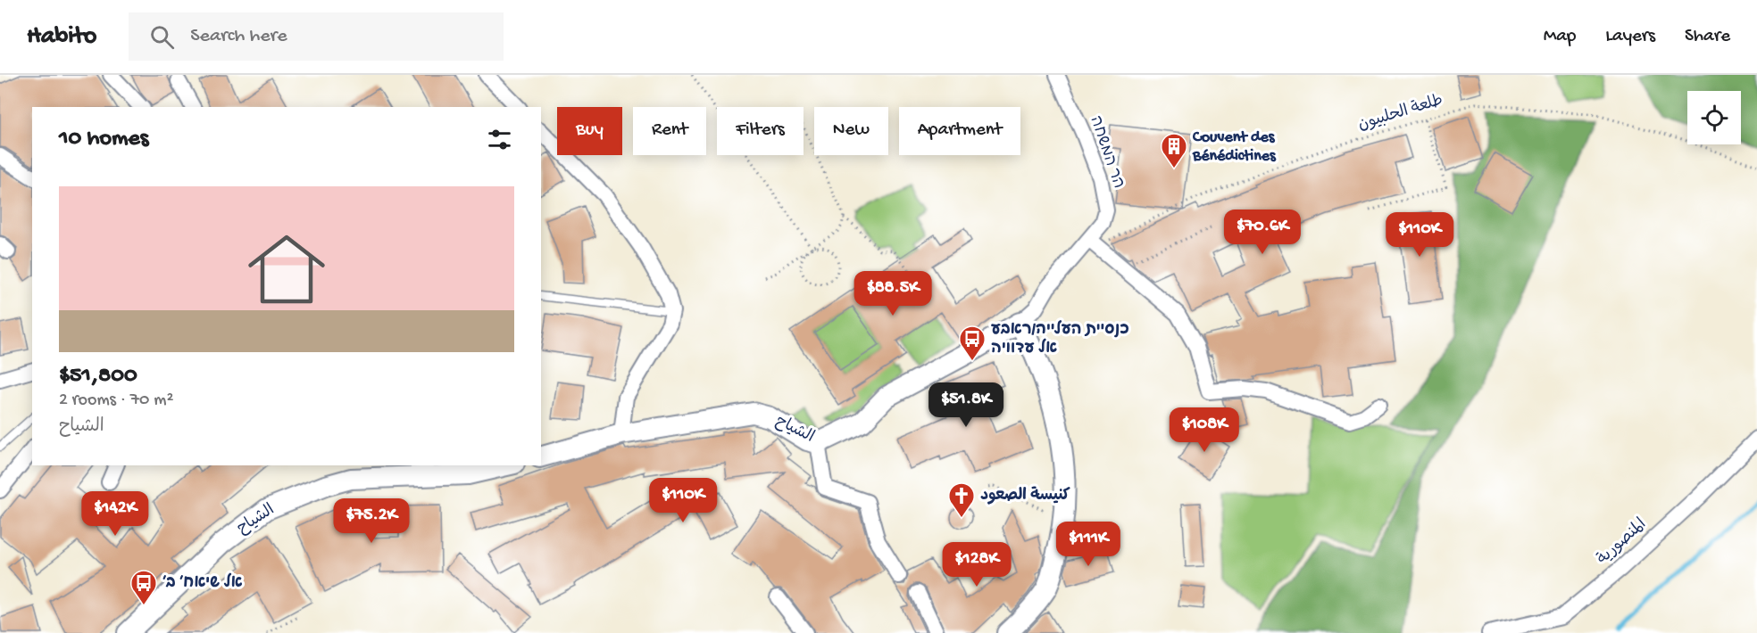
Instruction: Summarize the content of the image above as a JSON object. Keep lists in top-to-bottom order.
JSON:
{
  "streets": {
    "street": ["הר המשחה", "الشياح", "المنصورية"],
    "path": ["طلعة الحلبيون"]
  },
  "crossings": [
    ["طلعة الحلبيون", "הר המשחה"],
    ["הר המשחה", "الشياح"]
  ],
  "places": {
    "building": ["Couvent des Bénédictines"],
    "bus stop": ["כנסיית העלייה/ראבע אל עדוויה", "אל שיאח׳ ב׳"],
    "church": ["كنيسة الصعود"]
  },
  "page": {
    "header": "Habito",
    "search": "Search here",
    "nav": ["Map", "Layers", "Share"],
    "chip": [
      "Buy",
      "Rent",
      "Filters",
      "New",
      "Apartment"
    ],
    "heading": "10 homes",
    "list": [
      {
        "name": "$51,800",
        "note": "2 rooms · 70 m² · الشياح"
      }
    ],
    "price": [
      "$70.6K",
      "$110K",
      "$88.5K",
      "$51.8K",
      "$108K",
      "$110K",
      "$142K",
      "$75.2K",
      "$111K",
      "$128K"
    ]
  }
}
